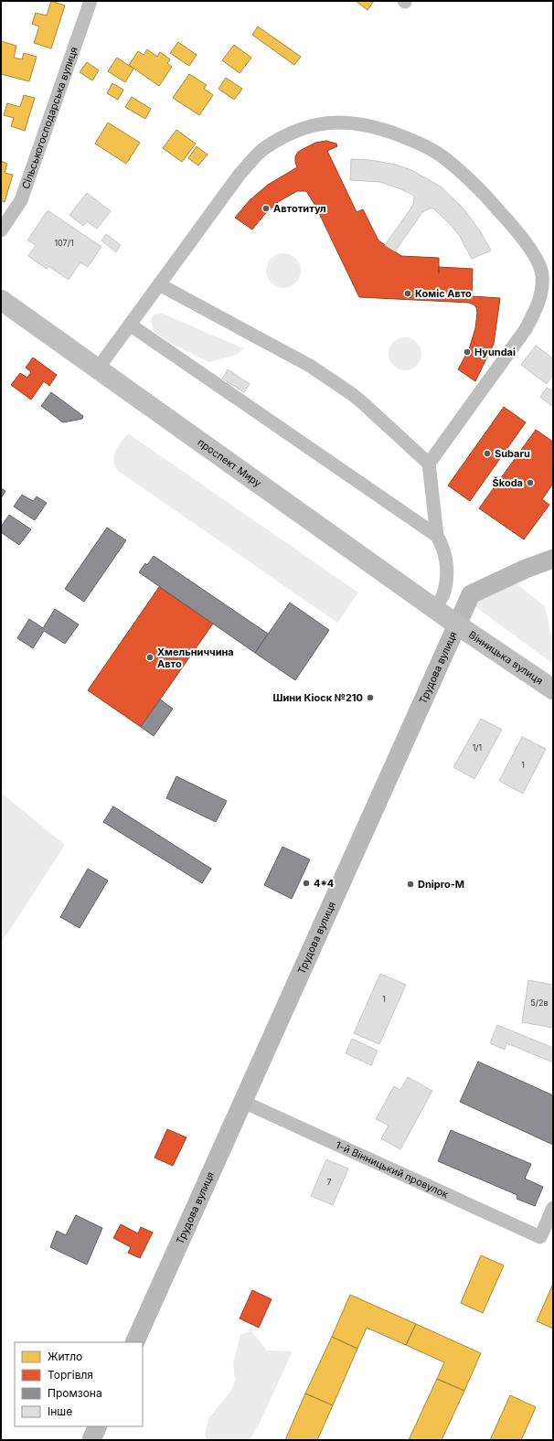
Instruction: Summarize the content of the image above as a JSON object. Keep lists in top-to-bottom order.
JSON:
{
  "streets": {
    "main road": ["проспект Миру", "Вінницька вулиця", "Трудова вулиця"],
    "street": ["Сільськогосподарська вулиця", "1-й Вінницький провулок"]
  },
  "crossings": [
    ["проспект Миру", "Вінницька вулиця"],
    ["проспект Миру", "Трудова вулиця"],
    ["Вінницька вулиця", "Трудова вулиця"],
    ["Трудова вулиця", "1-й Вінницький провулок"]
  ],
  "places": [
    "Автотитул",
    "Коміс Авто",
    "Hyundai",
    "Subaru",
    "Škoda",
    "Хмельниччина Авто",
    "Шини Кіоск №210",
    "4*4",
    "Dnipro-M"
  ],
  "house_numbers": [
    "107/1",
    "1/1",
    "1",
    "1",
    "5/2в",
    "7"
  ],
  "legend": [
    "Житло",
    "Торгівля",
    "Промзона",
    "Інше"
  ]
}
